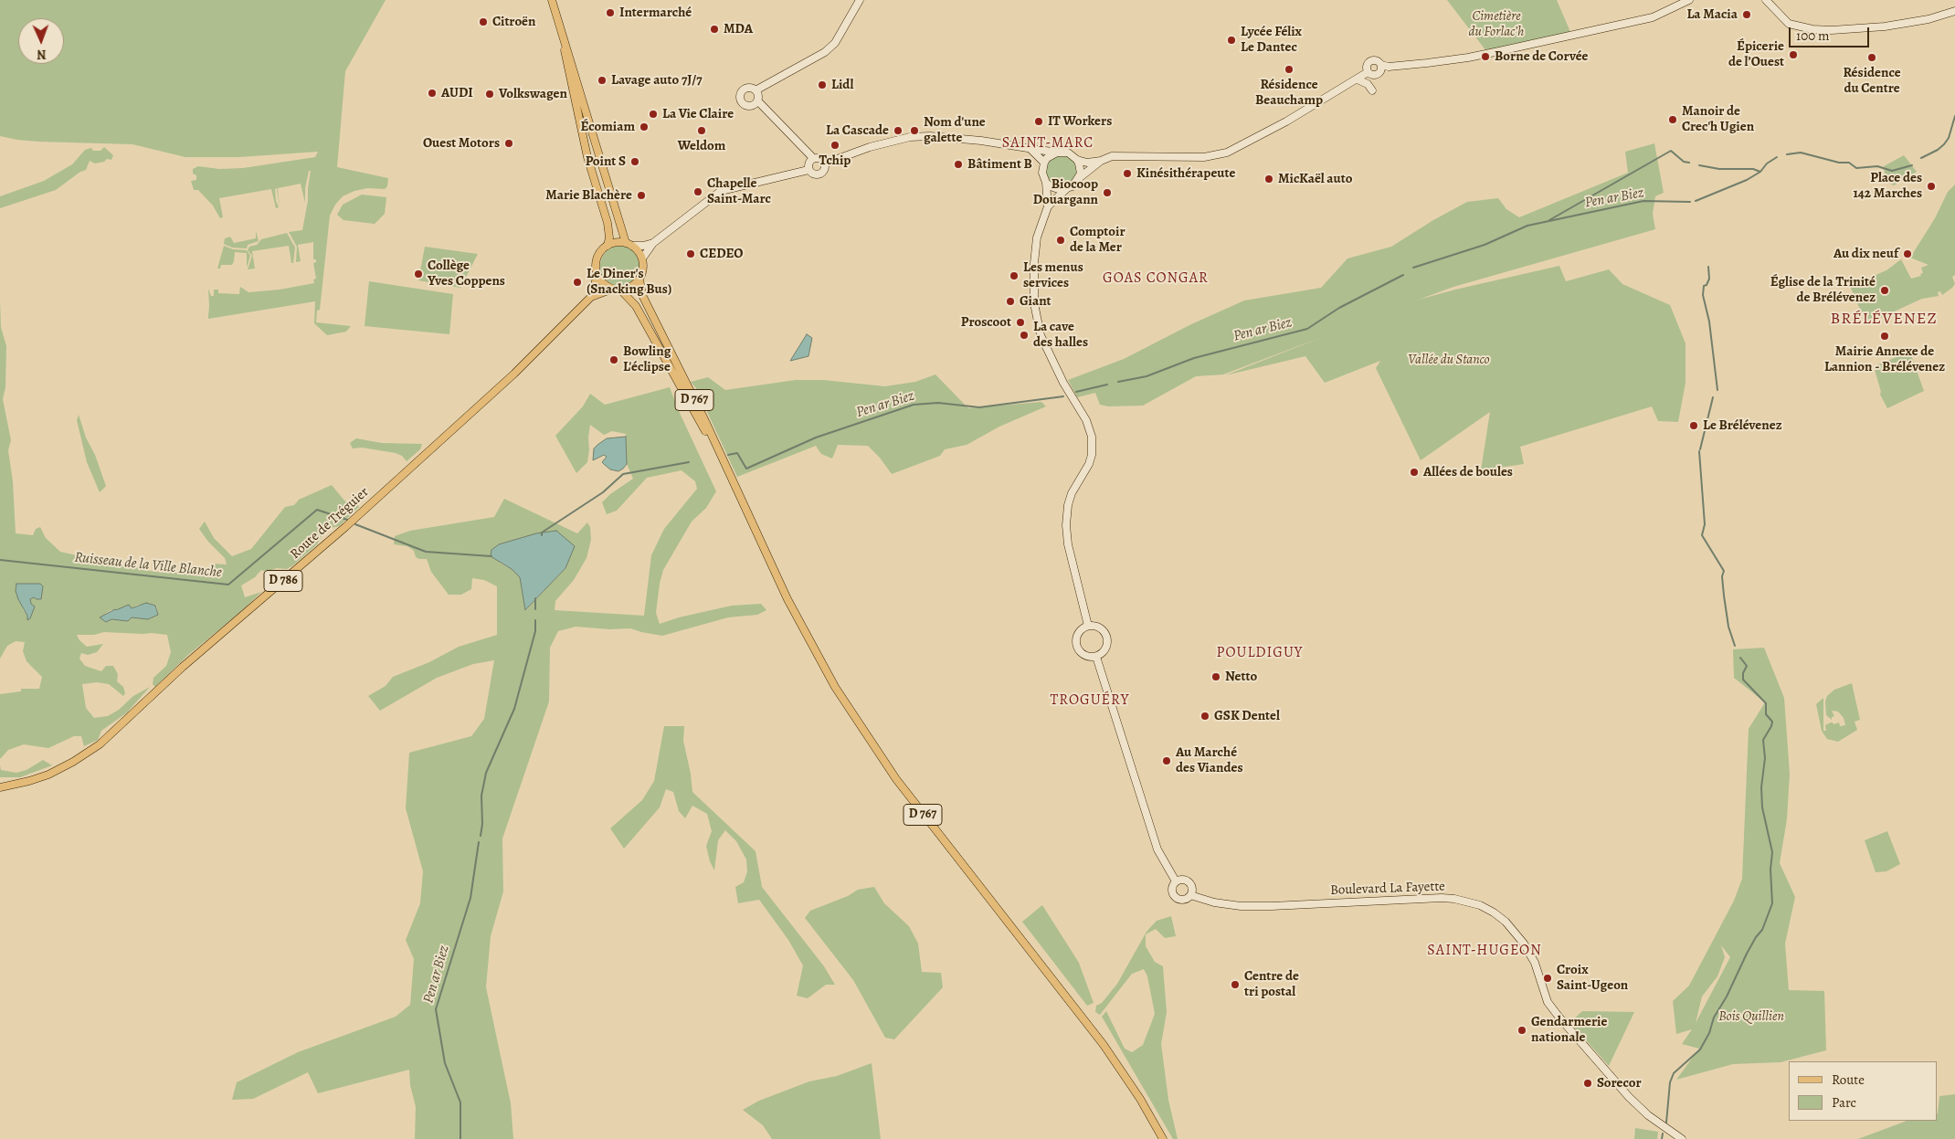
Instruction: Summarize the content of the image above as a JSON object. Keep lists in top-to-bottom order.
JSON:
{
  "streets": {
    "main road": [
      "D 767",
      "Route de Tréguier",
      "D 786",
      "Boulevard La Fayette"
    ]
  },
  "crossings": [
    ["D 767", "D 786"],
    ["Route de Tréguier", "D 786"]
  ],
  "districts": [
    "SAINT-MARC",
    "GOAS CONGAR",
    "BRÉLÉVENEZ",
    "POULDIGUY",
    "TROGUÉRY",
    "SAINT-HUGEON"
  ],
  "water": ["Pen ar Biez", "Ruisseau de la Ville Blanche"],
  "parks": ["Cimetière du Forlac’h", "Vallée du Stanco", "Bois Quillien"],
  "places": [
    "Intermarché",
    "La Macia",
    "Citroën",
    "MDA",
    "Lycée Félix Le Dantec",
    "Épicerie de l’Ouest",
    "Borne de Corvée",
    "Résidence du Centre",
    "Résidence Beauchamp",
    "Lavage auto 7J/7",
    "Lidl",
    "AUDI",
    "Volkswagen",
    "La Vie Claire",
    "Manoir de Crec'h Ugien",
    "IT Workers",
    "Écomiam",
    "Weldom",
    "La Cascade",
    "Nom d'une galette",
    "Ouest Motors",
    "Tchip",
    "Point S",
    "Bâtiment B",
    "Kinésithérapeute",
    "MicKaël auto",
    "Place des 142 Marches",
    "Chapelle Saint-Marc",
    "Biocoop Douargann",
    "Marie Blachère",
    "Comptoir de la Mer",
    "CEDEO",
    "Au dix neuf",
    "Collège Yves Coppens",
    "Les menus services",
    "Le Diner's (Snacking Bus)",
    "Église de la Trinité de Brélévenez",
    "Giant",
    "Proscoot",
    "La cave des halles",
    "Mairie Annexe de Lannion - Brélévenez",
    "Bowling L'éclipse",
    "Le Brélévenez",
    "Allées de boules",
    "Netto",
    "GSK Dentel",
    "Au Marché des Viandes",
    "Croix Saint-Ugeon",
    "Centre de tri postal",
    "Gendarmerie nationale",
    "Sorecor"
  ],
  "legend": ["Route", "Parc"],
  "scale_bar": "100 m",
  "north": "bottom"
}
